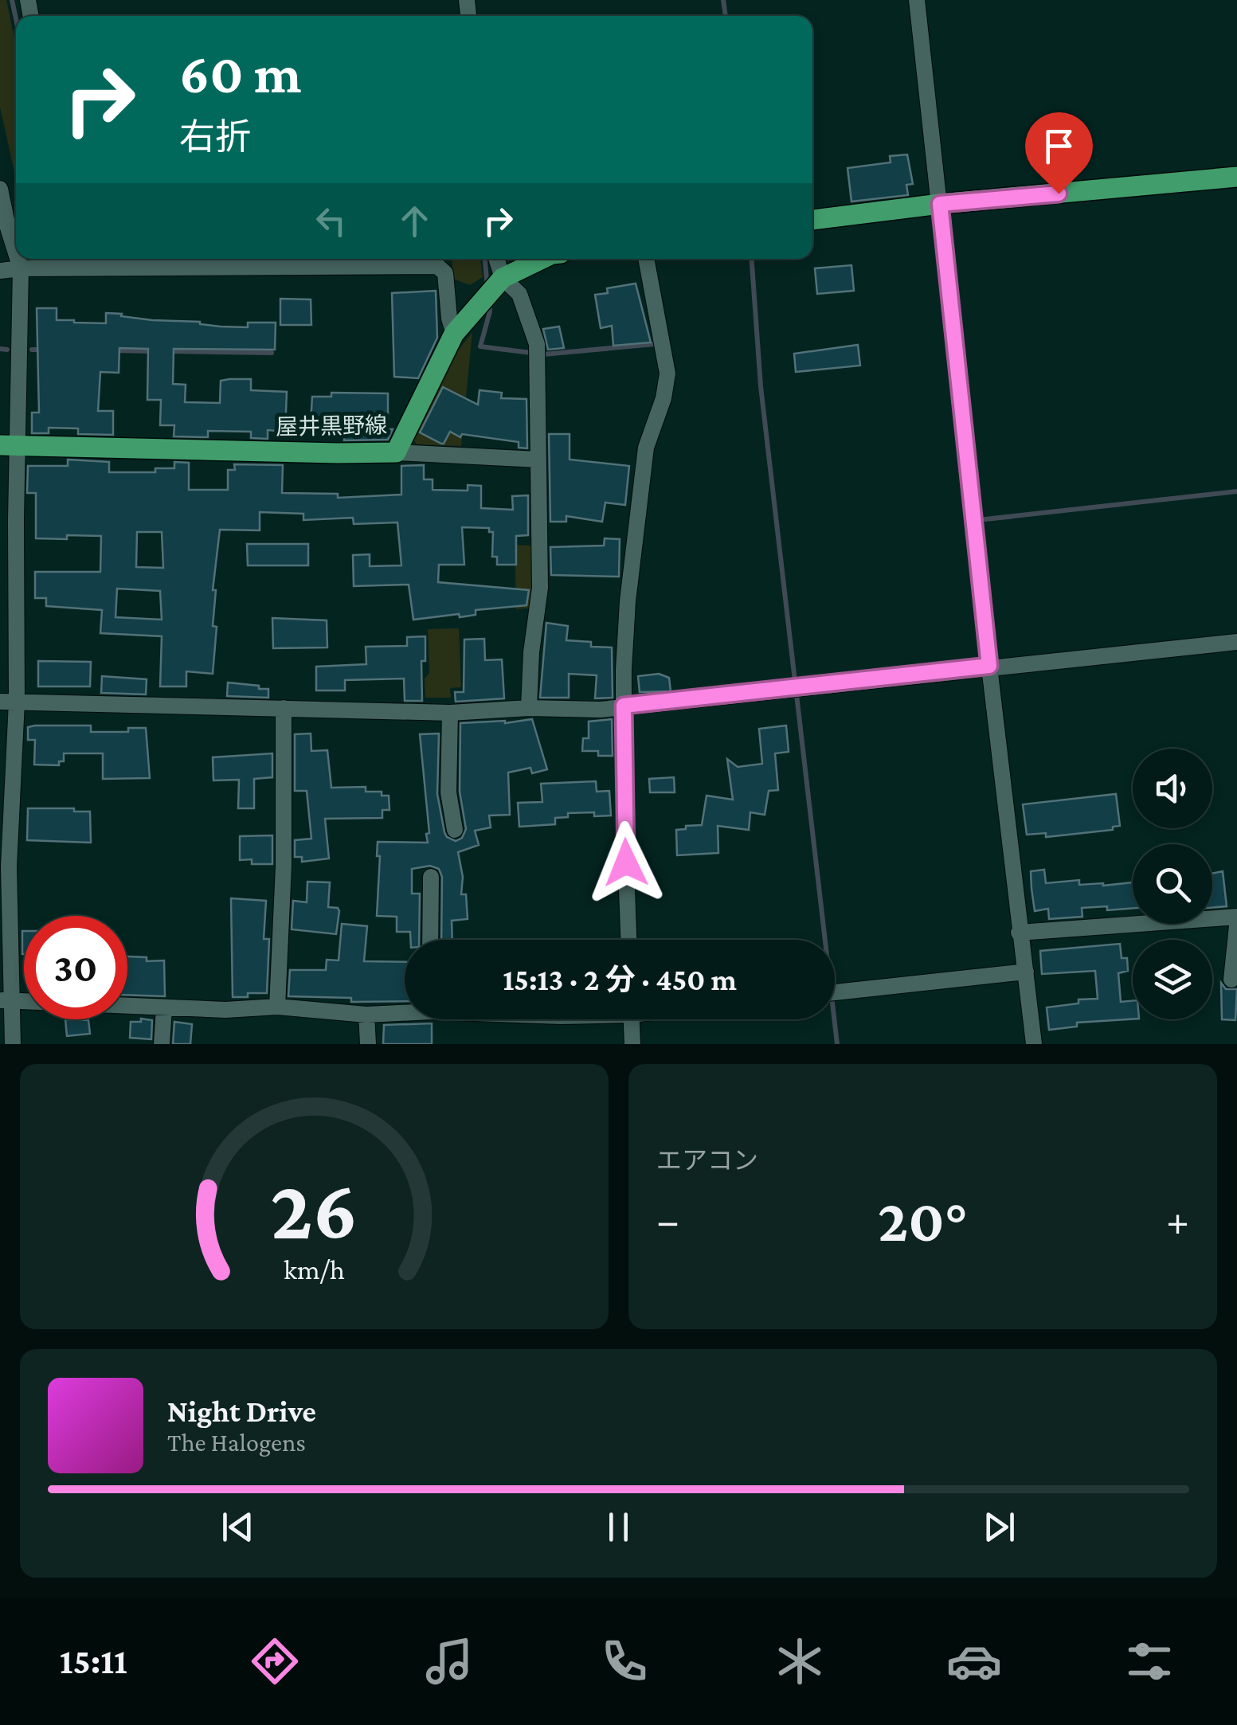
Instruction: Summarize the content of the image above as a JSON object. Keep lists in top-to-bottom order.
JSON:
{
  "streets": {
    "main road": ["屋井黒野線"]
  },
  "page": {
    "turn": ["60 m", "右折"],
    "limit": "30",
    "trip": "15:13 · 2 分 · 450 m",
    "tile": "エアコン",
    "heat": ["−", "20°", "+"],
    "song": ["Night Drive", "The Halogens"],
    "tabs": "15:11",
    "gauge": ["26", "km/h"]
  }
}
